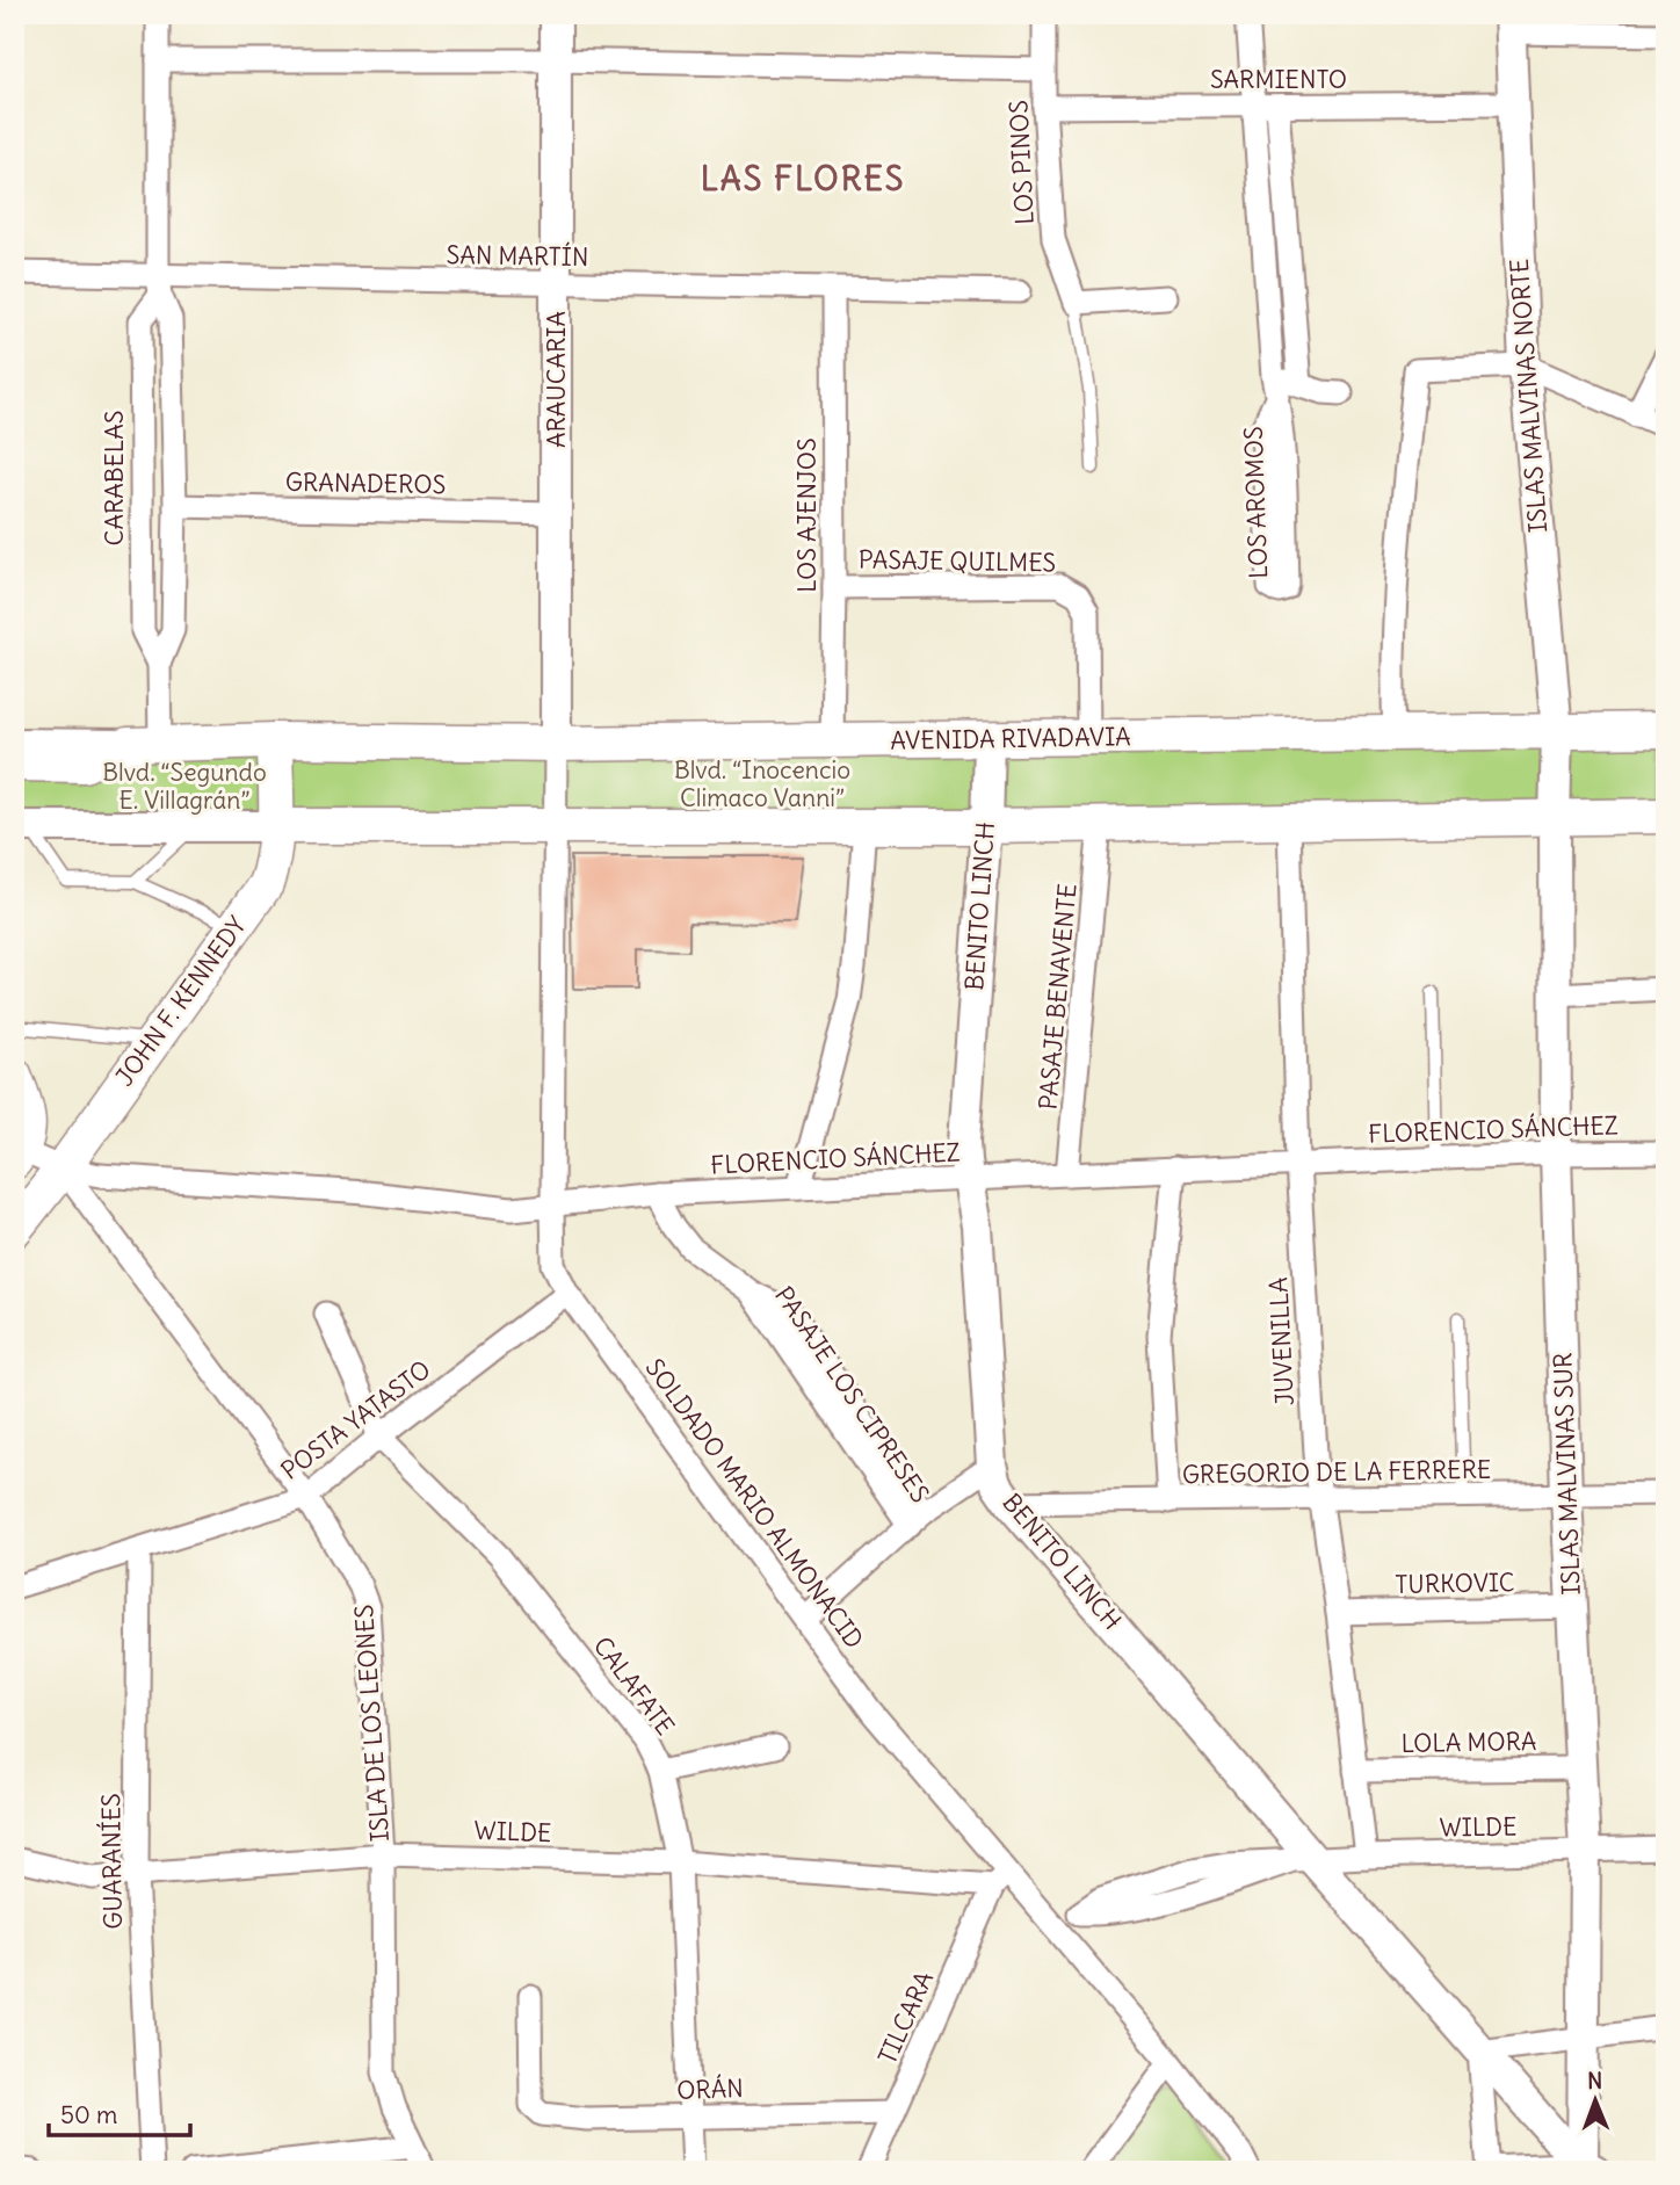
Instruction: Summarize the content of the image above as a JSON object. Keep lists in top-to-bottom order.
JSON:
{
  "streets": {
    "main road": ["AVENIDA RIVADAVIA", "JOHN F. KENNEDY"],
    "street": [
      "SARMIENTO",
      "LOS PINOS",
      "SAN MARTÍN",
      "ARAUCARIA",
      "ISLAS MALVINAS NORTE",
      "CARABELAS",
      "GRANADEROS",
      "LOS AROMOS",
      "LOS AJENJOS",
      "PASAJE QUILMES",
      "BENITO LINCH",
      "PASAJE BENAVENTE",
      "FLORENCIO SÁNCHEZ",
      "JUVENILLA",
      "PASAJE LOS CIPRESES",
      "POSTA YATASTO",
      "GREGORIO DE LA FERRERE",
      "ISLAS MALVINAS SUR",
      "SOLDADO MARIO ALMONACID",
      "TURKOVIC",
      "CALAFATE",
      "ISLA DE LOS LEONES",
      "LOLA MORA",
      "WILDE",
      "GUARANÍES",
      "TILCARA",
      "ORÁN"
    ]
  },
  "crossings": [
    ["SARMIENTO", "LOS PINOS"],
    ["SARMIENTO", "ISLAS MALVINAS NORTE"],
    ["SARMIENTO", "LOS AROMOS"],
    ["SAN MARTÍN", "ARAUCARIA"],
    ["SAN MARTÍN", "CARABELAS"],
    ["SAN MARTÍN", "LOS AJENJOS"],
    ["ARAUCARIA", "GRANADEROS"],
    ["ARAUCARIA", "AVENIDA RIVADAVIA"],
    ["ARAUCARIA", "SOLDADO MARIO ALMONACID"],
    ["ISLAS MALVINAS NORTE", "AVENIDA RIVADAVIA"],
    ["ISLAS MALVINAS NORTE", "ISLAS MALVINAS SUR"],
    ["CARABELAS", "GRANADEROS"],
    ["CARABELAS", "AVENIDA RIVADAVIA"],
    ["LOS AJENJOS", "PASAJE QUILMES"],
    ["LOS AJENJOS", "AVENIDA RIVADAVIA"],
    ["PASAJE QUILMES", "AVENIDA RIVADAVIA"],
    ["AVENIDA RIVADAVIA", "BENITO LINCH"],
    ["AVENIDA RIVADAVIA", "JOHN F. KENNEDY"],
    ["AVENIDA RIVADAVIA", "SOLDADO MARIO ALMONACID"],
    ["BENITO LINCH", "FLORENCIO SÁNCHEZ"],
    ["BENITO LINCH", "GREGORIO DE LA FERRERE"],
    ["BENITO LINCH", "ISLAS MALVINAS SUR"],
    ["BENITO LINCH", "WILDE"],
    ["PASAJE BENAVENTE", "FLORENCIO SÁNCHEZ"],
    ["JOHN F. KENNEDY", "FLORENCIO SÁNCHEZ"],
    ["JOHN F. KENNEDY", "ISLA DE LOS LEONES"],
    ["FLORENCIO SÁNCHEZ", "JUVENILLA"],
    ["FLORENCIO SÁNCHEZ", "PASAJE LOS CIPRESES"],
    ["FLORENCIO SÁNCHEZ", "ISLAS MALVINAS SUR"],
    ["FLORENCIO SÁNCHEZ", "SOLDADO MARIO ALMONACID"],
    ["FLORENCIO SÁNCHEZ", "ISLA DE LOS LEONES"],
    ["JUVENILLA", "GREGORIO DE LA FERRERE"],
    ["JUVENILLA", "TURKOVIC"],
    ["JUVENILLA", "LOLA MORA"],
    ["JUVENILLA", "WILDE"],
    ["POSTA YATASTO", "SOLDADO MARIO ALMONACID"],
    ["POSTA YATASTO", "CALAFATE"],
    ["POSTA YATASTO", "ISLA DE LOS LEONES"],
    ["POSTA YATASTO", "GUARANÍES"],
    ["GREGORIO DE LA FERRERE", "ISLAS MALVINAS SUR"],
    ["ISLAS MALVINAS SUR", "TURKOVIC"],
    ["ISLAS MALVINAS SUR", "LOLA MORA"],
    ["ISLAS MALVINAS SUR", "WILDE"],
    ["SOLDADO MARIO ALMONACID", "WILDE"],
    ["SOLDADO MARIO ALMONACID", "TILCARA"],
    ["CALAFATE", "WILDE"],
    ["CALAFATE", "ORÁN"],
    ["ISLA DE LOS LEONES", "WILDE"],
    ["WILDE", "GUARANÍES"],
    ["WILDE", "TILCARA"],
    ["TILCARA", "ORÁN"]
  ],
  "districts": ["LAS FLORES"],
  "parks": ["Blvd. “Inocencio Climaco Vanni”", "Blvd. “Segundo E. Villagrán”"],
  "scale_bar": "50 m",
  "north": "top"
}
